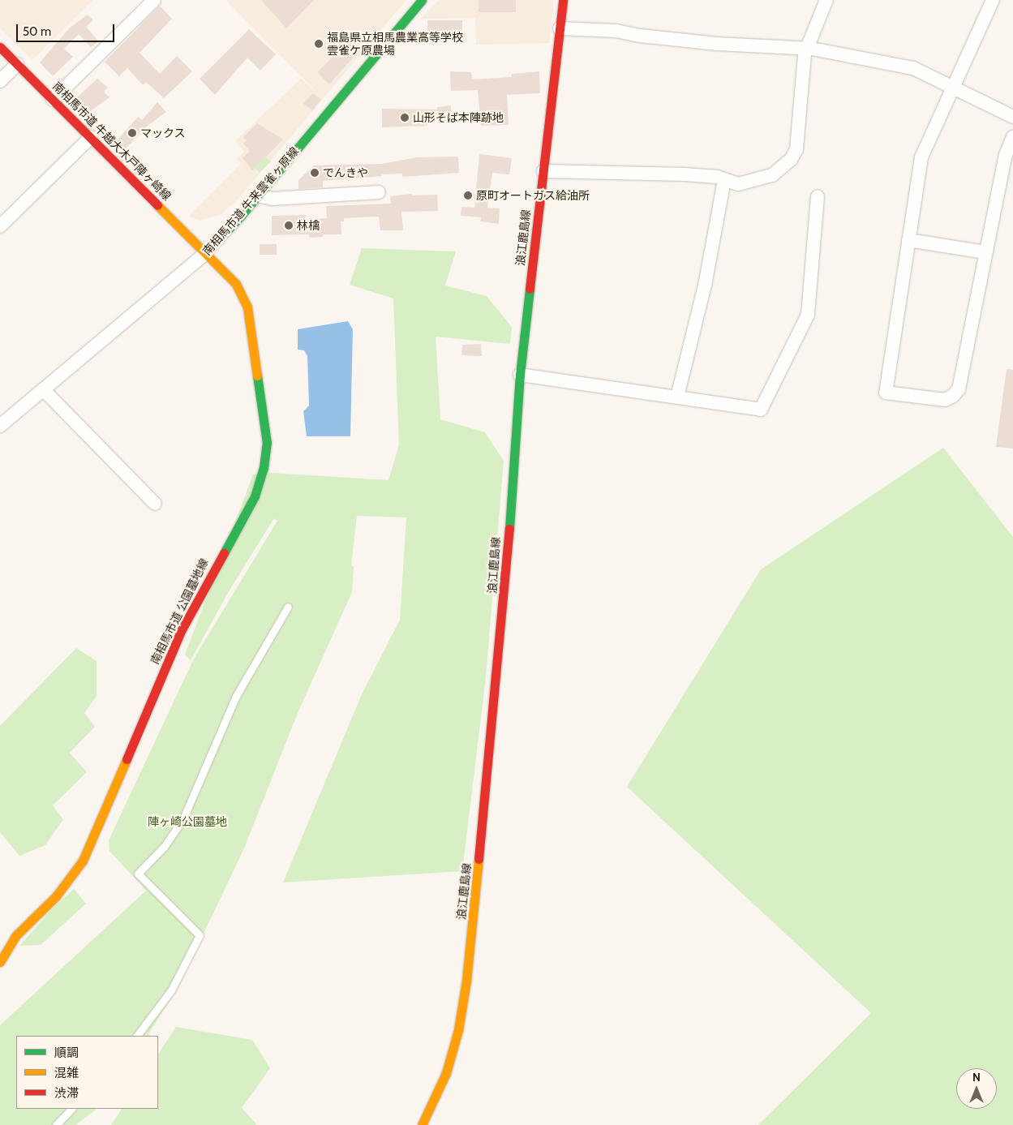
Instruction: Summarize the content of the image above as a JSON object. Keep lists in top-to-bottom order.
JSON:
{
  "streets": {
    "street": [
      "南相馬市道 牛越大木戸陣ヶ崎線",
      "南相馬市道 牛来雲雀ヶ原線",
      "浪江鹿島線",
      "南相馬市道 公園墓地線"
    ]
  },
  "crossings": [
    ["南相馬市道 牛越大木戸陣ヶ崎線", "南相馬市道 牛来雲雀ヶ原線"],
    ["南相馬市道 牛越大木戸陣ヶ崎線", "南相馬市道 公園墓地線"],
    ["南相馬市道 牛来雲雀ヶ原線", "南相馬市道 公園墓地線"]
  ],
  "parks": ["陣ヶ崎公園墓地"],
  "places": [
    "福島県立相馬農業高等学校 雲雀ケ原農場",
    "山形そば本陣跡地",
    "マックス",
    "でんきや",
    "原町オートガス給油所",
    "林檎"
  ],
  "legend": ["順調", "混雑", "渋滞"],
  "scale_bar": "50 m",
  "north": "top"
}
